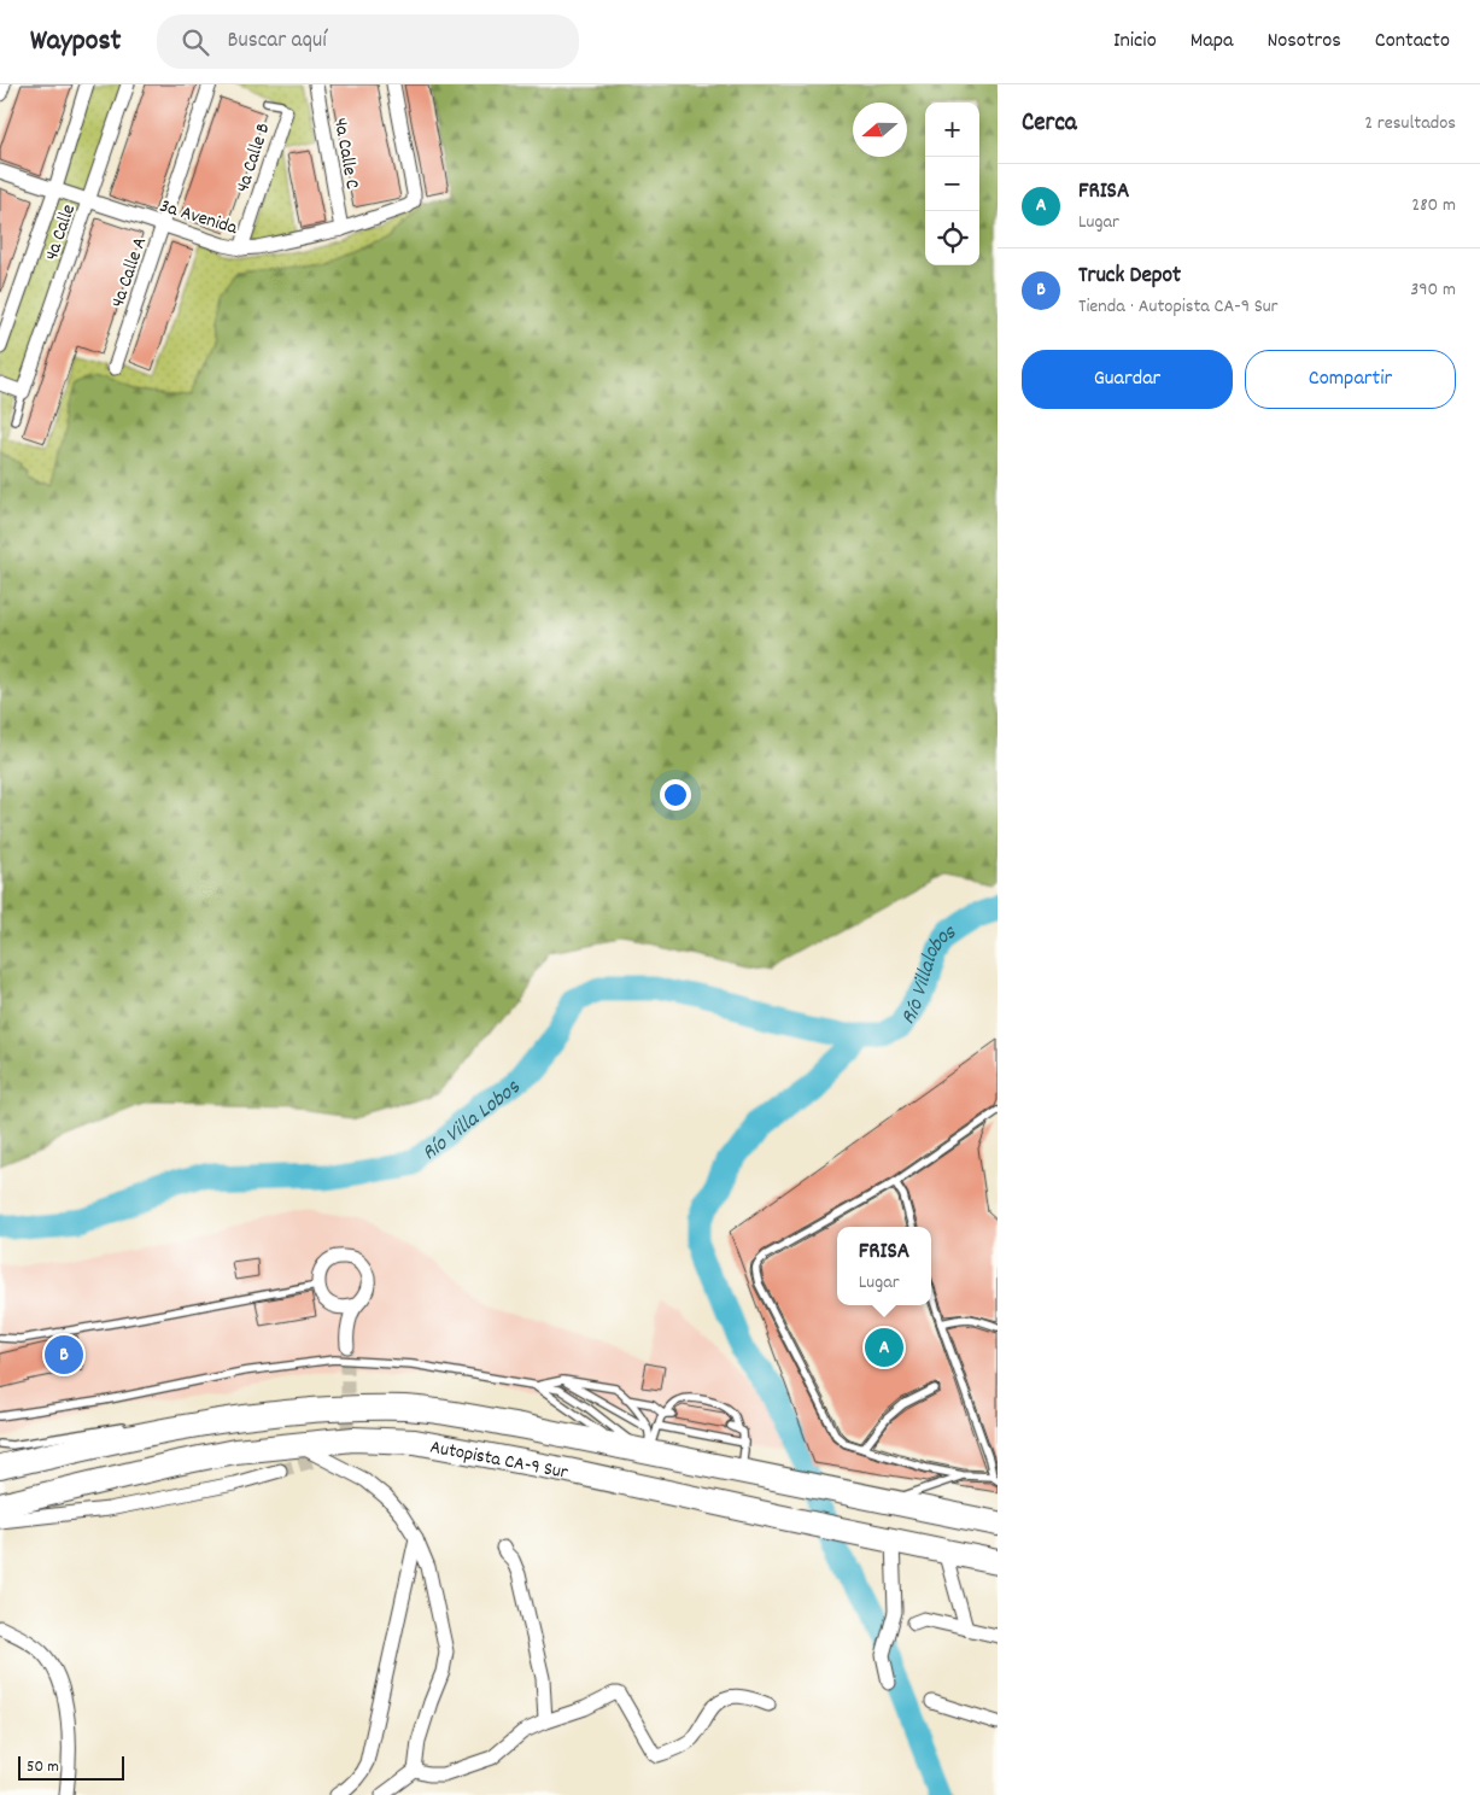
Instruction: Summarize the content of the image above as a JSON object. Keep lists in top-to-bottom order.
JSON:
{
  "streets": {
    "highway": ["Autopista CA-9 Sur"],
    "street": [
      "4a Calle C",
      "4a Calle B",
      "3a Avenida",
      "4a Calle",
      "4a Calle A"
    ]
  },
  "crossings": [
    ["4a Calle C", "3a Avenida"],
    ["4a Calle B", "3a Avenida"],
    ["3a Avenida", "4a Calle"],
    ["3a Avenida", "4a Calle A"]
  ],
  "water": ["Río Villalobos", "Río Villa Lobos"],
  "scale_bar": "50 m",
  "north": "left",
  "page": {
    "header": "Waypost",
    "search": "Buscar aquí",
    "nav": [
      "Inicio",
      "Mapa",
      "Nosotros",
      "Contacto"
    ],
    "heading": ["Cerca", "2 resultados"],
    "map_buttons": ["+", "−"],
    "list": [
      {
        "mark": "A",
        "name": "FRISA",
        "note": "Lugar",
        "value": "280 m"
      },
      {
        "mark": "B",
        "name": "Truck Depot",
        "note": "Tienda · Autopista CA-9 Sur",
        "value": "390 m"
      }
    ],
    "buttons": ["Guardar", "Compartir"],
    "popup": ["FRISA", "Lugar"],
    "pins": ["A", "B"],
    "scale": "50 m"
  }
}
